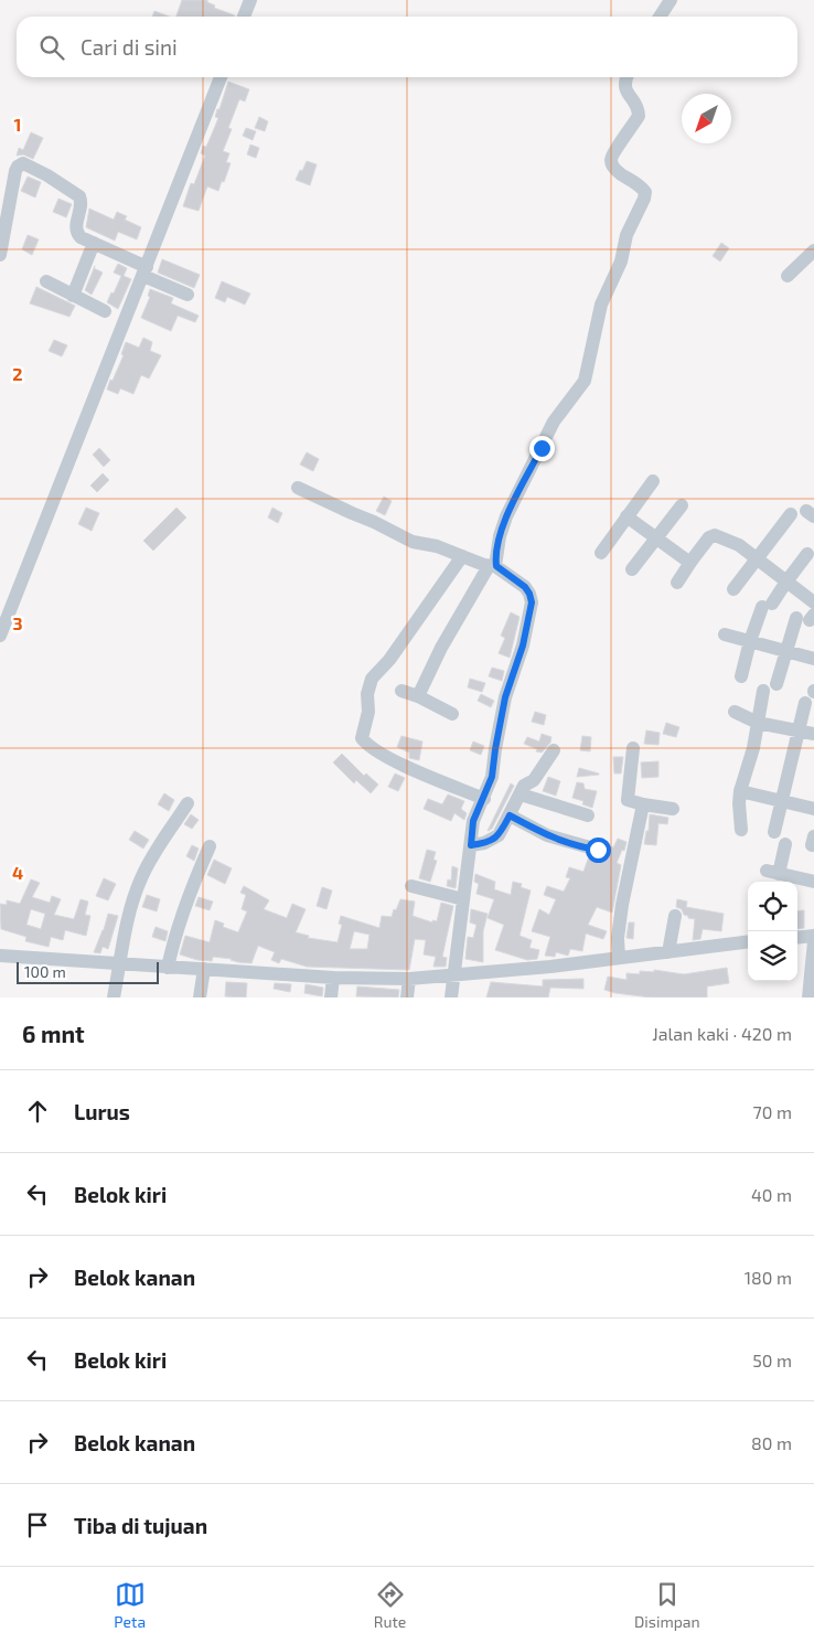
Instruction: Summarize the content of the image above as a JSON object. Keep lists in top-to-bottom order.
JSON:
{
  "scale_bar": "100 m",
  "north": "bottom left",
  "page": {
    "search": "Cari di sini",
    "scale": "100 m",
    "heading": ["6 mnt", "Jalan kaki · 420 m"],
    "list": [
      ["Lurus", "70 m"],
      ["Belok kiri", "40 m"],
      ["Belok kanan", "180 m"],
      ["Belok kiri", "50 m"],
      ["Belok kanan", "80 m"],
      "Tiba di tujuan"
    ],
    "nav": ["Peta", "Rute", "Disimpan"]
  },
  "grid": {
    "rows": [
      "1",
      "2",
      "3",
      "4"
    ]
  }
}
